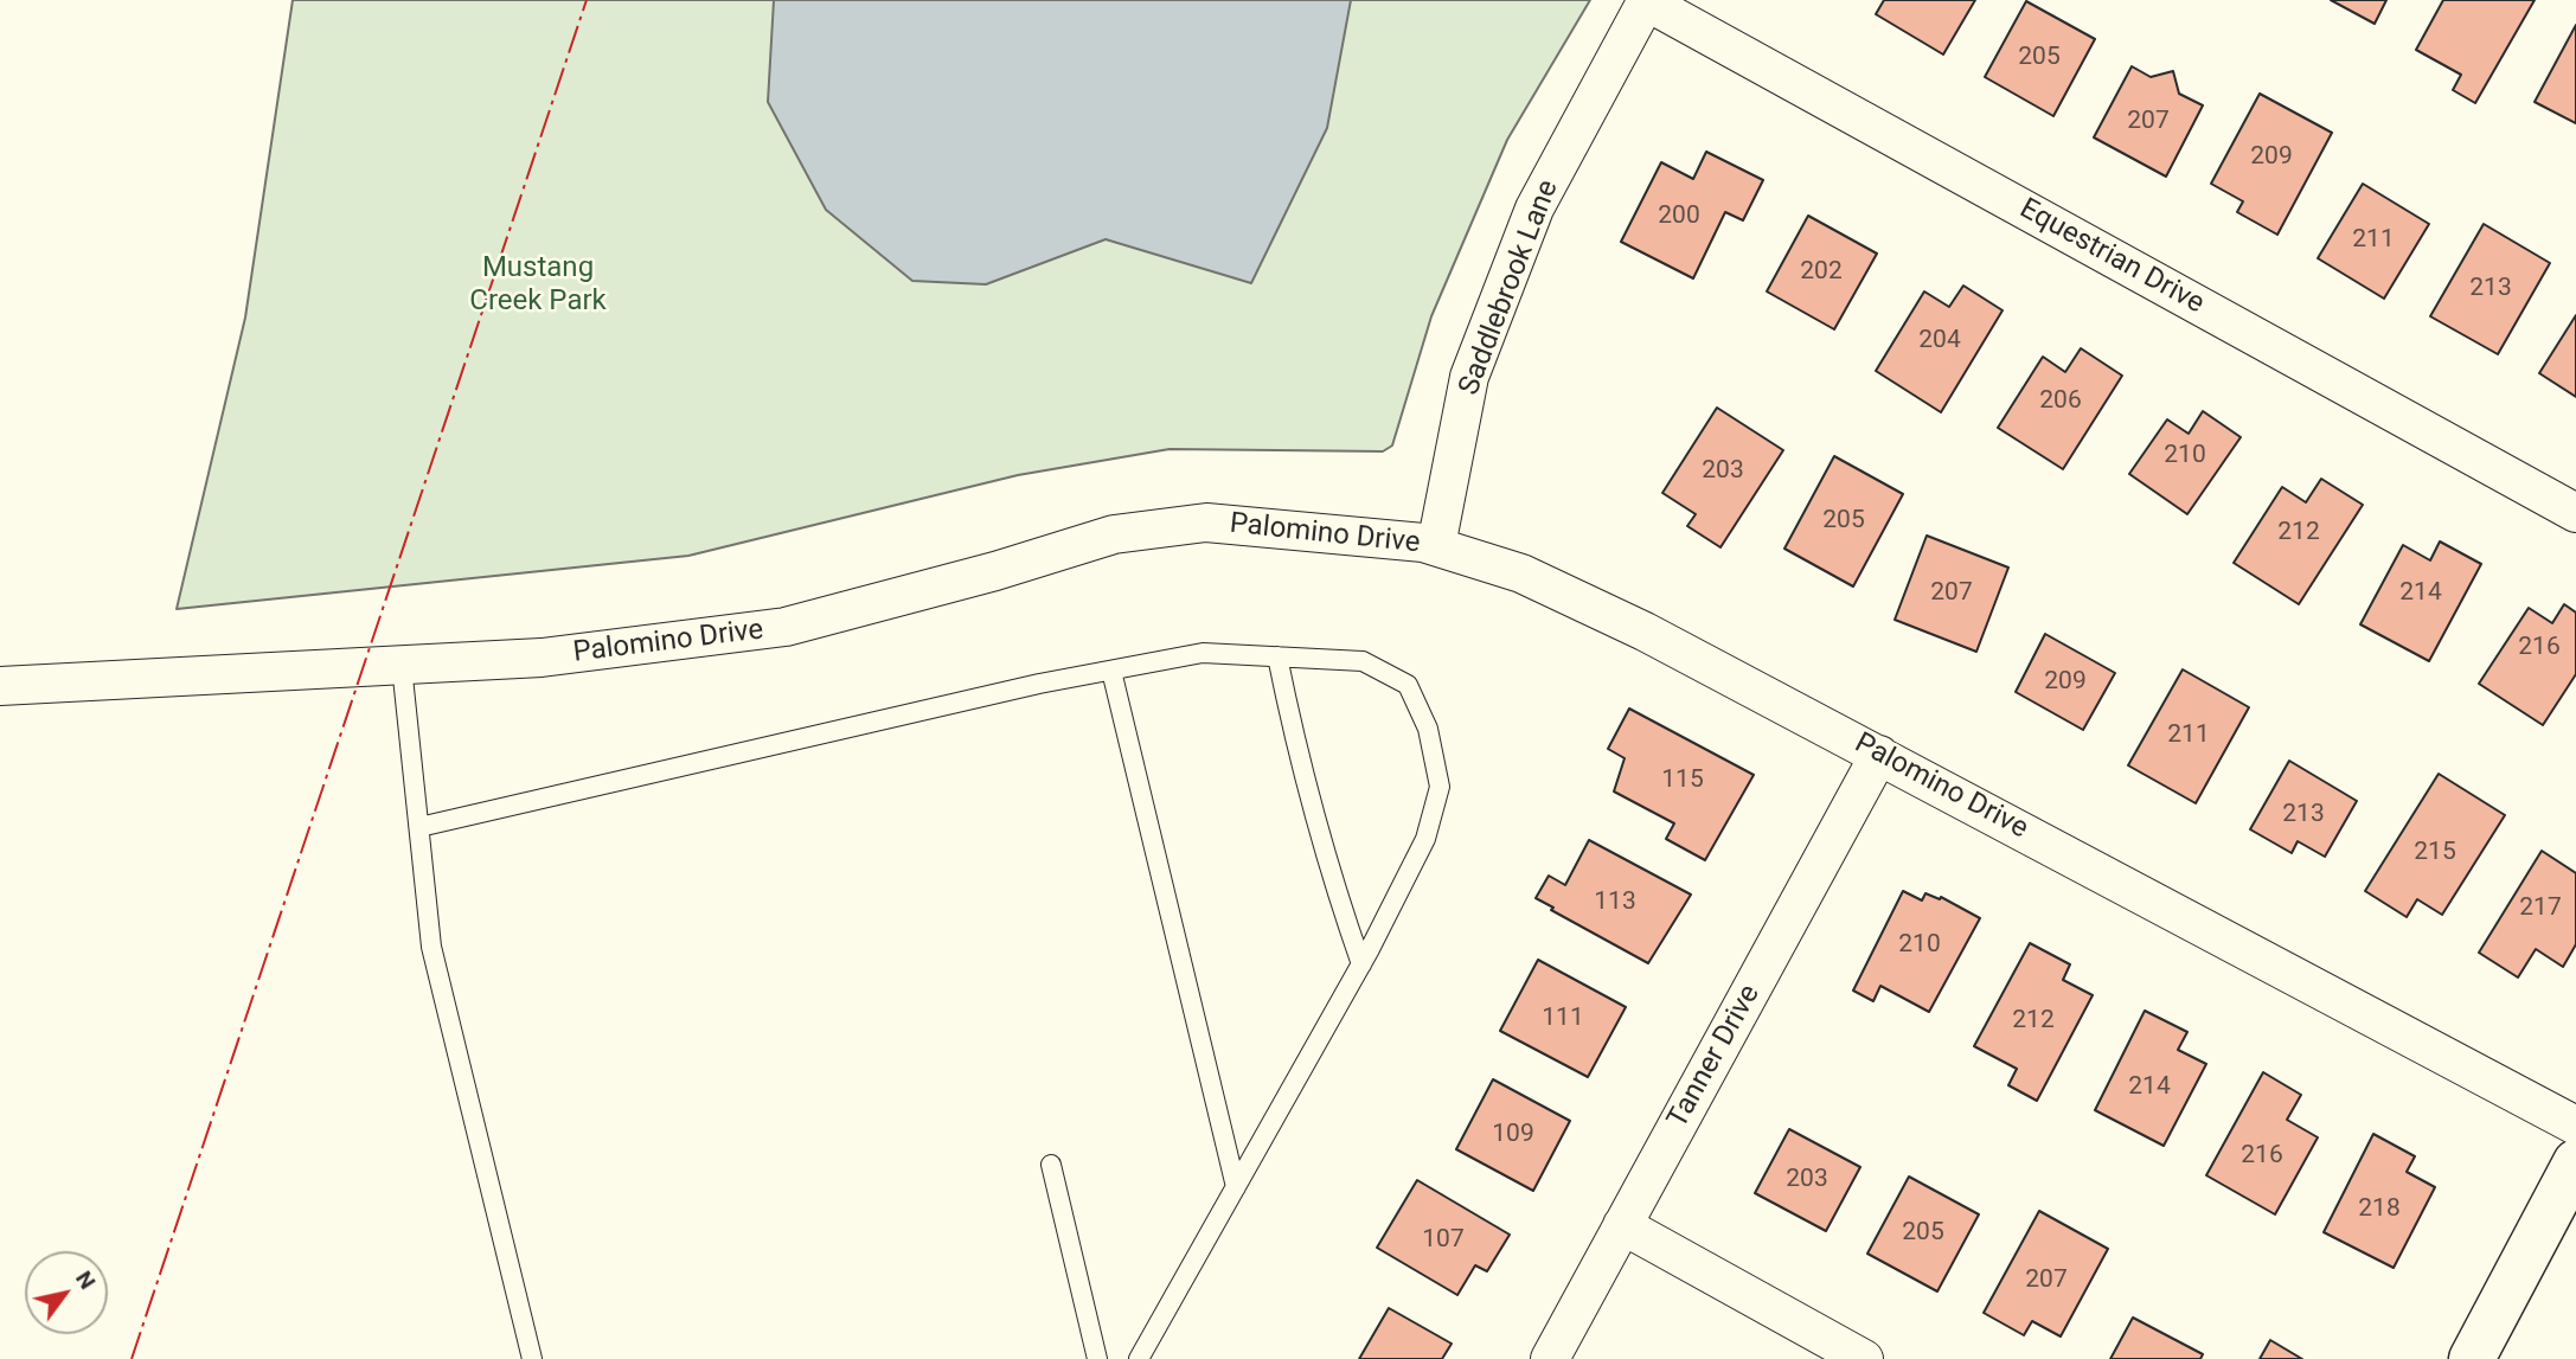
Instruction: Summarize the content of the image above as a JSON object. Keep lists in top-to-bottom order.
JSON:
{
  "streets": {
    "street": [
      "Equestrian Drive",
      "Saddlebrook Lane",
      "Palomino Drive",
      "Tanner Drive"
    ]
  },
  "crossings": [
    ["Equestrian Drive", "Saddlebrook Lane"],
    ["Saddlebrook Lane", "Palomino Drive"],
    ["Palomino Drive", "Tanner Drive"]
  ],
  "parks": ["Mustang Creek Park"],
  "house_numbers": [
    "205",
    "207",
    "209",
    "200",
    "211",
    "202",
    "213",
    "204",
    "206",
    "210",
    "203",
    "205",
    "212",
    "207",
    "214",
    "216",
    "209",
    "211",
    "115",
    "213",
    "215",
    "113",
    "217",
    "210",
    "111",
    "212",
    "214",
    "109",
    "216",
    "203",
    "218",
    "205",
    "107",
    "207"
  ],
  "north": "top right"
}
